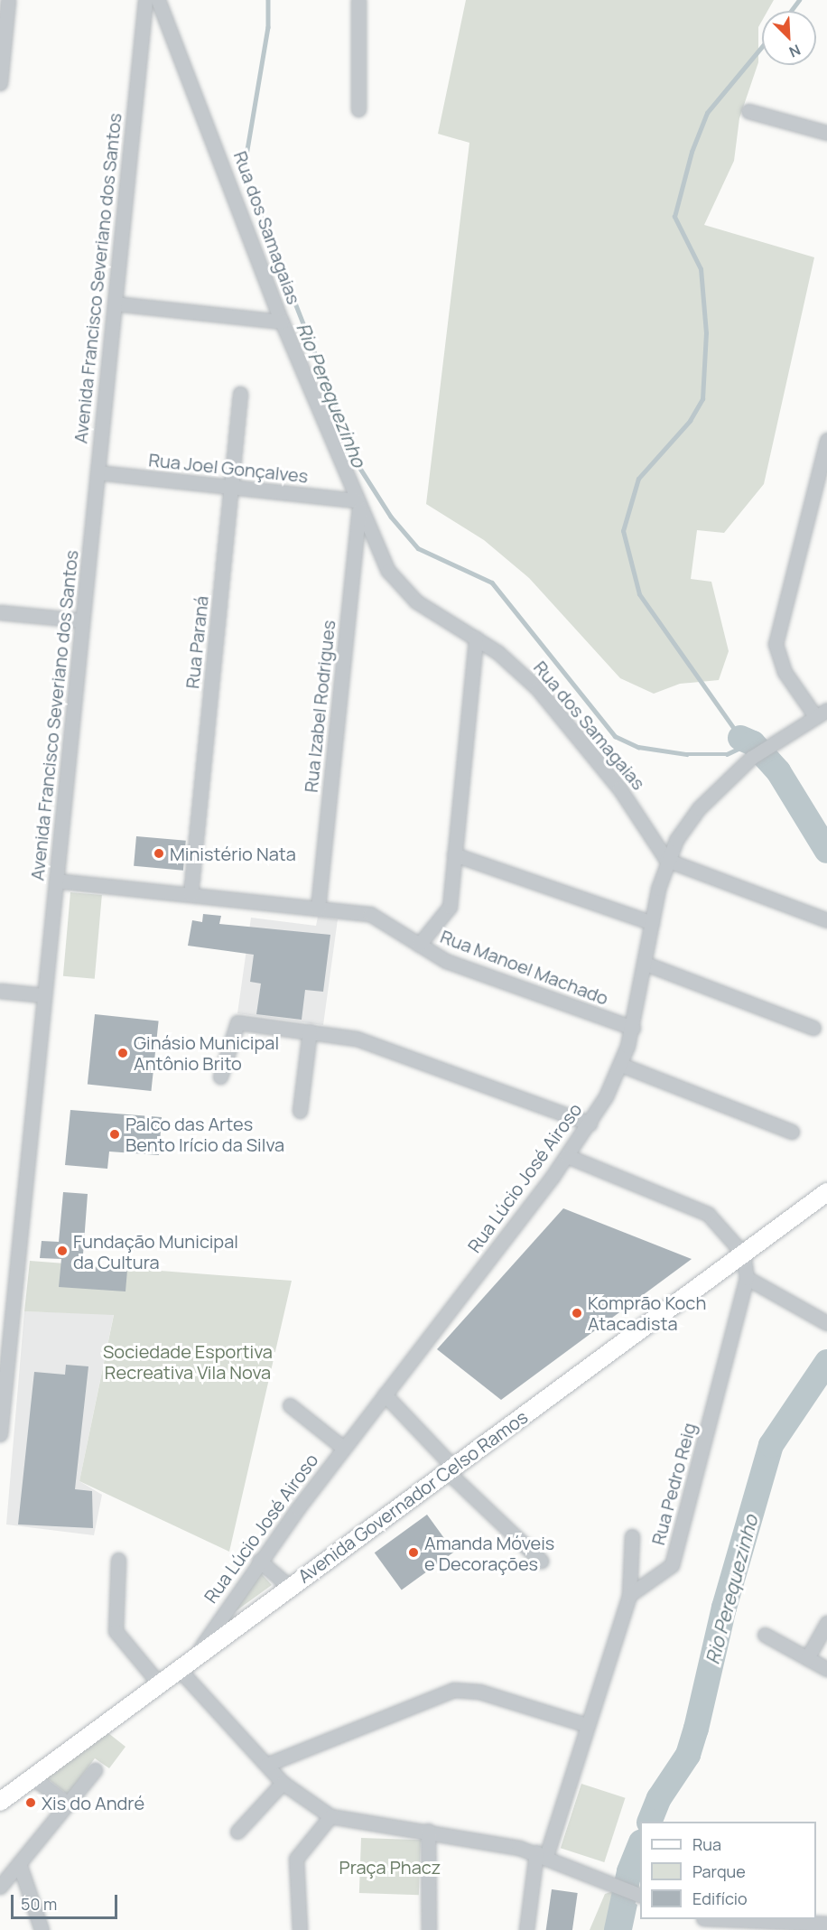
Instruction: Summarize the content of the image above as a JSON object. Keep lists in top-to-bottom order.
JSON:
{
  "streets": {
    "main road": ["Avenida Governador Celso Ramos"],
    "street": [
      "Rua dos Samagaias",
      "Avenida Francisco Severiano dos Santos",
      "Rua Joel Gonçalves",
      "Rua Paraná",
      "Rua Izabel Rodrigues",
      "Rua Manoel Machado",
      "Rua Lúcio José Airoso",
      "Rua Pedro Reig"
    ]
  },
  "crossings": [
    ["Rua dos Samagaias", "Rua Joel Gonçalves"],
    ["Rua dos Samagaias", "Rua Izabel Rodrigues"],
    ["Rua dos Samagaias", "Rua Lúcio José Airoso"],
    ["Avenida Francisco Severiano dos Santos", "Rua Joel Gonçalves"],
    ["Avenida Francisco Severiano dos Santos", "Rua Manoel Machado"],
    ["Rua Joel Gonçalves", "Rua Paraná"],
    ["Rua Joel Gonçalves", "Rua Izabel Rodrigues"],
    ["Rua Paraná", "Rua Manoel Machado"],
    ["Rua Izabel Rodrigues", "Rua Manoel Machado"],
    ["Rua Manoel Machado", "Rua Lúcio José Airoso"],
    ["Rua Lúcio José Airoso", "Avenida Governador Celso Ramos"],
    ["Rua Pedro Reig", "Avenida Governador Celso Ramos"]
  ],
  "water": ["Rio Perequezinho"],
  "parks": ["Sociedade Esportiva Recreativa Vila Nova", "Praça Phacz"],
  "places": [
    "Ministério Nata",
    "Ginásio Municipal Antônio Brito",
    "Palco das Artes Bento Irício da Silva",
    "Fundação Municipal da Cultura",
    "Komprão Koch Atacadista",
    "Amanda Móveis e Decorações",
    "Xis do André"
  ],
  "legend": ["Rua", "Parque", "Edifício"],
  "scale_bar": "50 m",
  "north": "bottom right"
}
